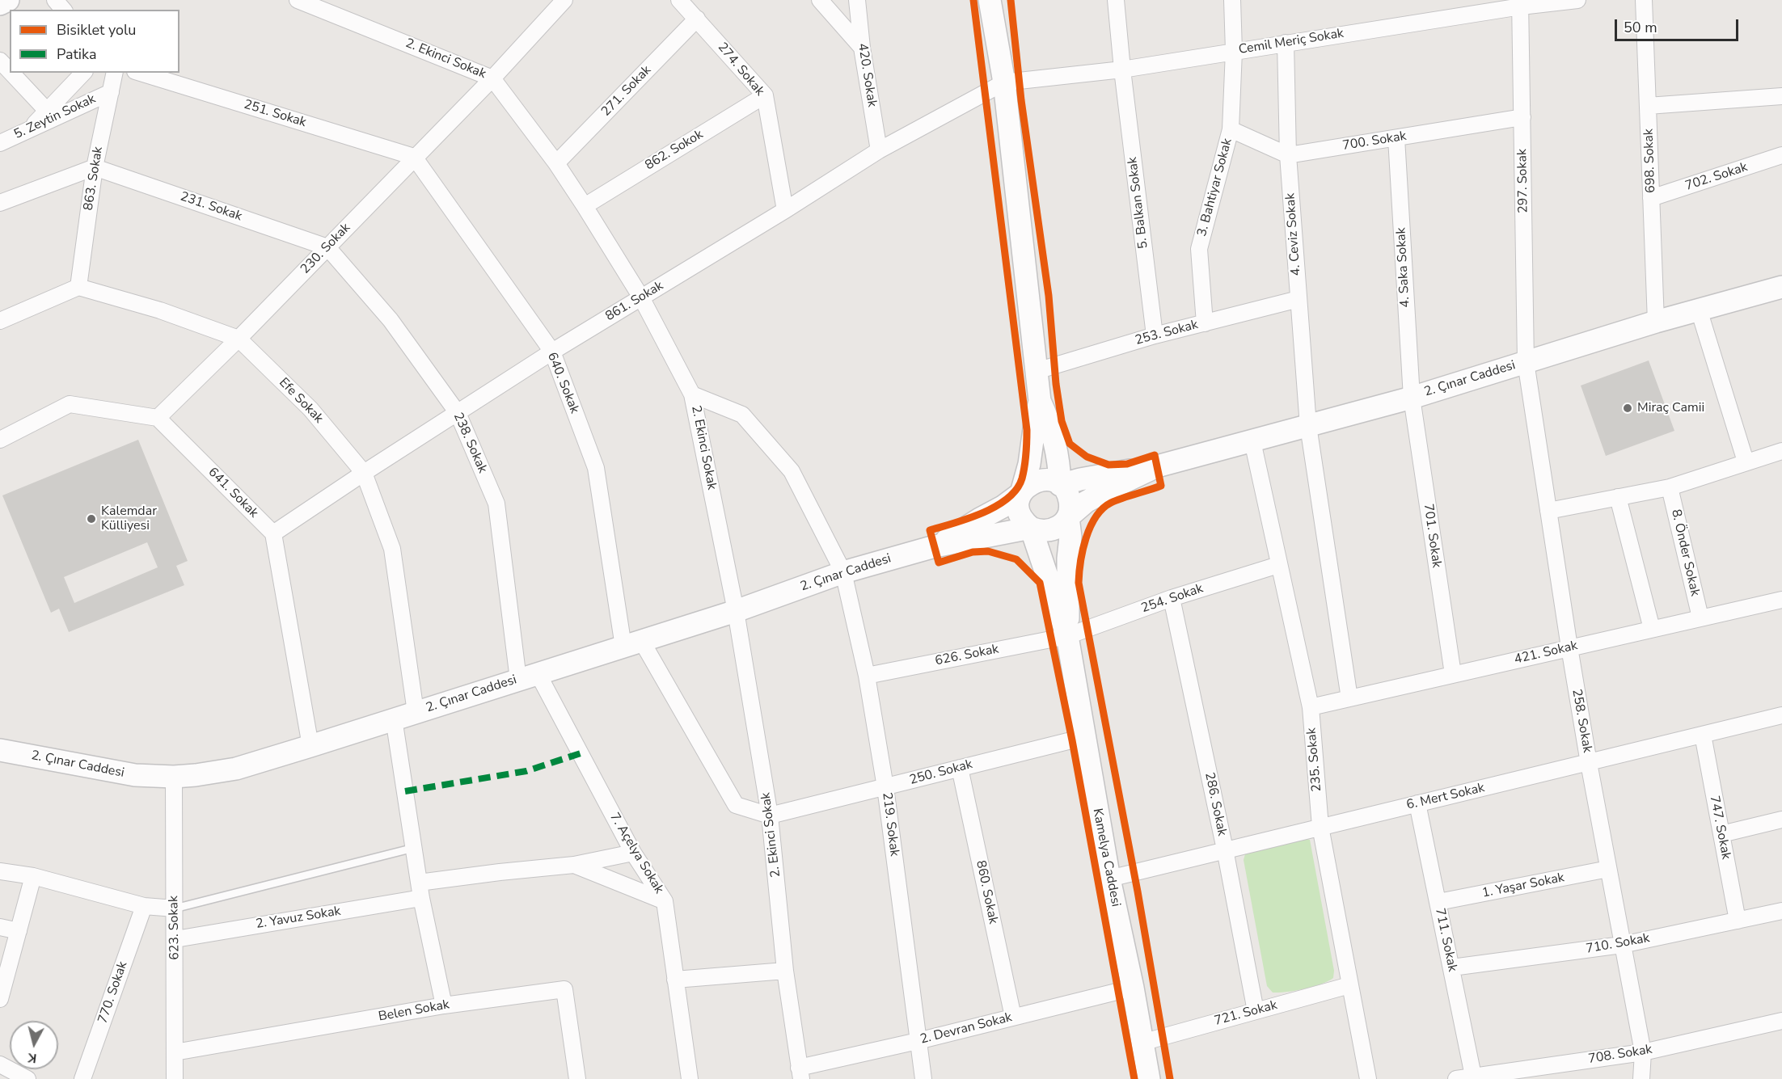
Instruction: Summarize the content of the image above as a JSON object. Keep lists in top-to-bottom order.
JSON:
{
  "streets": {
    "street": [
      "Cemil Meriç Sokak",
      "2. Ekinci Sokak",
      "274. Sokak",
      "420. Sokak",
      "271. Sokak",
      "251. Sokak",
      "5. Zeytin Sokak",
      "700. Sokak",
      "862. Sokok",
      "698. Sokak",
      "702. Sokak",
      "863. Sokak",
      "297. Sokak",
      "3. Bahtiyar Sokak",
      "5. Balkan Sokak",
      "231. Sokak",
      "4. Ceviz Sokak",
      "230. Sokak",
      "4. Saka Sokak",
      "861. Sokak",
      "253. Sokak",
      "2. Çınar Caddesi",
      "640. Sokak",
      "Efe Sokak",
      "238. Sokak",
      "641. Sokak",
      "701. Sokak",
      "8. Önder Sokak",
      "254. Sokak",
      "421. Sokak",
      "626. Sokak",
      "258. Sokak",
      "235. Sokak",
      "250. Sokak",
      "6. Mert Sokak",
      "286. Sokak",
      "219. Sokak",
      "747. Sokak",
      "7. Açelya Sokak",
      "Kamelya Caddesi",
      "1. Yaşar Sokak",
      "860. Sokak",
      "2. Yavuz Sokak",
      "623. Sokak",
      "711. Sokak",
      "710. Sokak",
      "770. Sokak",
      "Belen Sokak",
      "721. Sokak",
      "2. Devran Sokak",
      "708. Sokak"
    ]
  },
  "crossings": [
    ["Cemil Meriç Sokak", "297. Sokak"],
    ["Cemil Meriç Sokak", "3. Bahtiyar Sokak"],
    ["Cemil Meriç Sokak", "5. Balkan Sokak"],
    ["Cemil Meriç Sokak", "4. Ceviz Sokak"],
    ["Cemil Meriç Sokak", "861. Sokak"],
    ["2. Ekinci Sokak", "271. Sokak"],
    ["2. Ekinci Sokak", "862. Sokok"],
    ["2. Ekinci Sokak", "230. Sokak"],
    ["2. Ekinci Sokak", "861. Sokak"],
    ["2. Ekinci Sokak", "2. Çınar Caddesi"],
    ["2. Ekinci Sokak", "250. Sokak"],
    ["2. Ekinci Sokak", "219. Sokak"],
    ["2. Ekinci Sokak", "2. Devran Sokak"],
    ["274. Sokak", "271. Sokak"],
    ["274. Sokak", "862. Sokok"],
    ["274. Sokak", "861. Sokak"],
    ["420. Sokak", "861. Sokak"],
    ["251. Sokak", "230. Sokak"],
    ["251. Sokak", "640. Sokak"],
    ["5. Zeytin Sokak", "863. Sokak"],
    ["700. Sokak", "297. Sokak"],
    ["700. Sokak", "4. Ceviz Sokak"],
    ["700. Sokak", "4. Saka Sokak"],
    ["698. Sokak", "702. Sokak"],
    ["698. Sokak", "2. Çınar Caddesi"],
    ["863. Sokak", "231. Sokak"],
    ["863. Sokak", "Efe Sokak"],
    ["297. Sokak", "2. Çınar Caddesi"],
    ["297. Sokak", "258. Sokak"],
    ["3. Bahtiyar Sokak", "253. Sokak"],
    ["5. Balkan Sokak", "253. Sokak"],
    ["231. Sokak", "230. Sokak"],
    ["231. Sokak", "238. Sokak"],
    ["4. Ceviz Sokak", "253. Sokak"],
    ["4. Ceviz Sokak", "2. Çınar Caddesi"],
    ["230. Sokak", "640. Sokak"],
    ["230. Sokak", "Efe Sokak"],
    ["230. Sokak", "238. Sokak"],
    ["230. Sokak", "641. Sokak"],
    ["4. Saka Sokak", "2. Çınar Caddesi"],
    ["4. Saka Sokak", "701. Sokak"],
    ["861. Sokak", "640. Sokak"],
    ["861. Sokak", "Efe Sokak"],
    ["861. Sokak", "238. Sokak"],
    ["861. Sokak", "641. Sokak"],
    ["2. Çınar Caddesi", "640. Sokak"],
    ["2. Çınar Caddesi", "Efe Sokak"],
    ["2. Çınar Caddesi", "238. Sokak"],
    ["2. Çınar Caddesi", "701. Sokak"],
    ["2. Çınar Caddesi", "258. Sokak"],
    ["2. Çınar Caddesi", "235. Sokak"],
    ["2. Çınar Caddesi", "219. Sokak"],
    ["2. Çınar Caddesi", "7. Açelya Sokak"],
    ["2. Çınar Caddesi", "623. Sokak"],
    ["238. Sokak", "7. Açelya Sokak"],
    ["701. Sokak", "421. Sokak"],
    ["8. Önder Sokak", "421. Sokak"],
    ["254. Sokak", "626. Sokak"],
    ["254. Sokak", "235. Sokak"],
    ["254. Sokak", "286. Sokak"],
    ["254. Sokak", "Kamelya Caddesi"],
    ["421. Sokak", "258. Sokak"],
    ["421. Sokak", "235. Sokak"],
    ["626. Sokak", "219. Sokak"],
    ["626. Sokak", "Kamelya Caddesi"],
    ["258. Sokak", "6. Mert Sokak"],
    ["258. Sokak", "1. Yaşar Sokak"],
    ["258. Sokak", "710. Sokak"],
    ["258. Sokak", "708. Sokak"],
    ["235. Sokak", "6. Mert Sokak"],
    ["235. Sokak", "721. Sokak"],
    ["250. Sokak", "219. Sokak"],
    ["250. Sokak", "Kamelya Caddesi"],
    ["250. Sokak", "860. Sokak"],
    ["6. Mert Sokak", "286. Sokak"],
    ["6. Mert Sokak", "747. Sokak"],
    ["6. Mert Sokak", "Kamelya Caddesi"],
    ["6. Mert Sokak", "711. Sokak"],
    ["286. Sokak", "721. Sokak"],
    ["219. Sokak", "2. Devran Sokak"],
    ["747. Sokak", "710. Sokak"],
    ["7. Açelya Sokak", "2. Yavuz Sokak"],
    ["Kamelya Caddesi", "721. Sokak"],
    ["Kamelya Caddesi", "2. Devran Sokak"],
    ["1. Yaşar Sokak", "711. Sokak"],
    ["860. Sokak", "2. Devran Sokak"],
    ["2. Yavuz Sokak", "623. Sokak"],
    ["623. Sokak", "Belen Sokak"],
    ["711. Sokak", "710. Sokak"],
    ["711. Sokak", "708. Sokak"]
  ],
  "places": ["Miraç Camii", "Kalemdar Külliyesi"],
  "legend": ["Bisiklet yolu", "Patika"],
  "scale_bar": "50 m",
  "north": "bottom"
}
